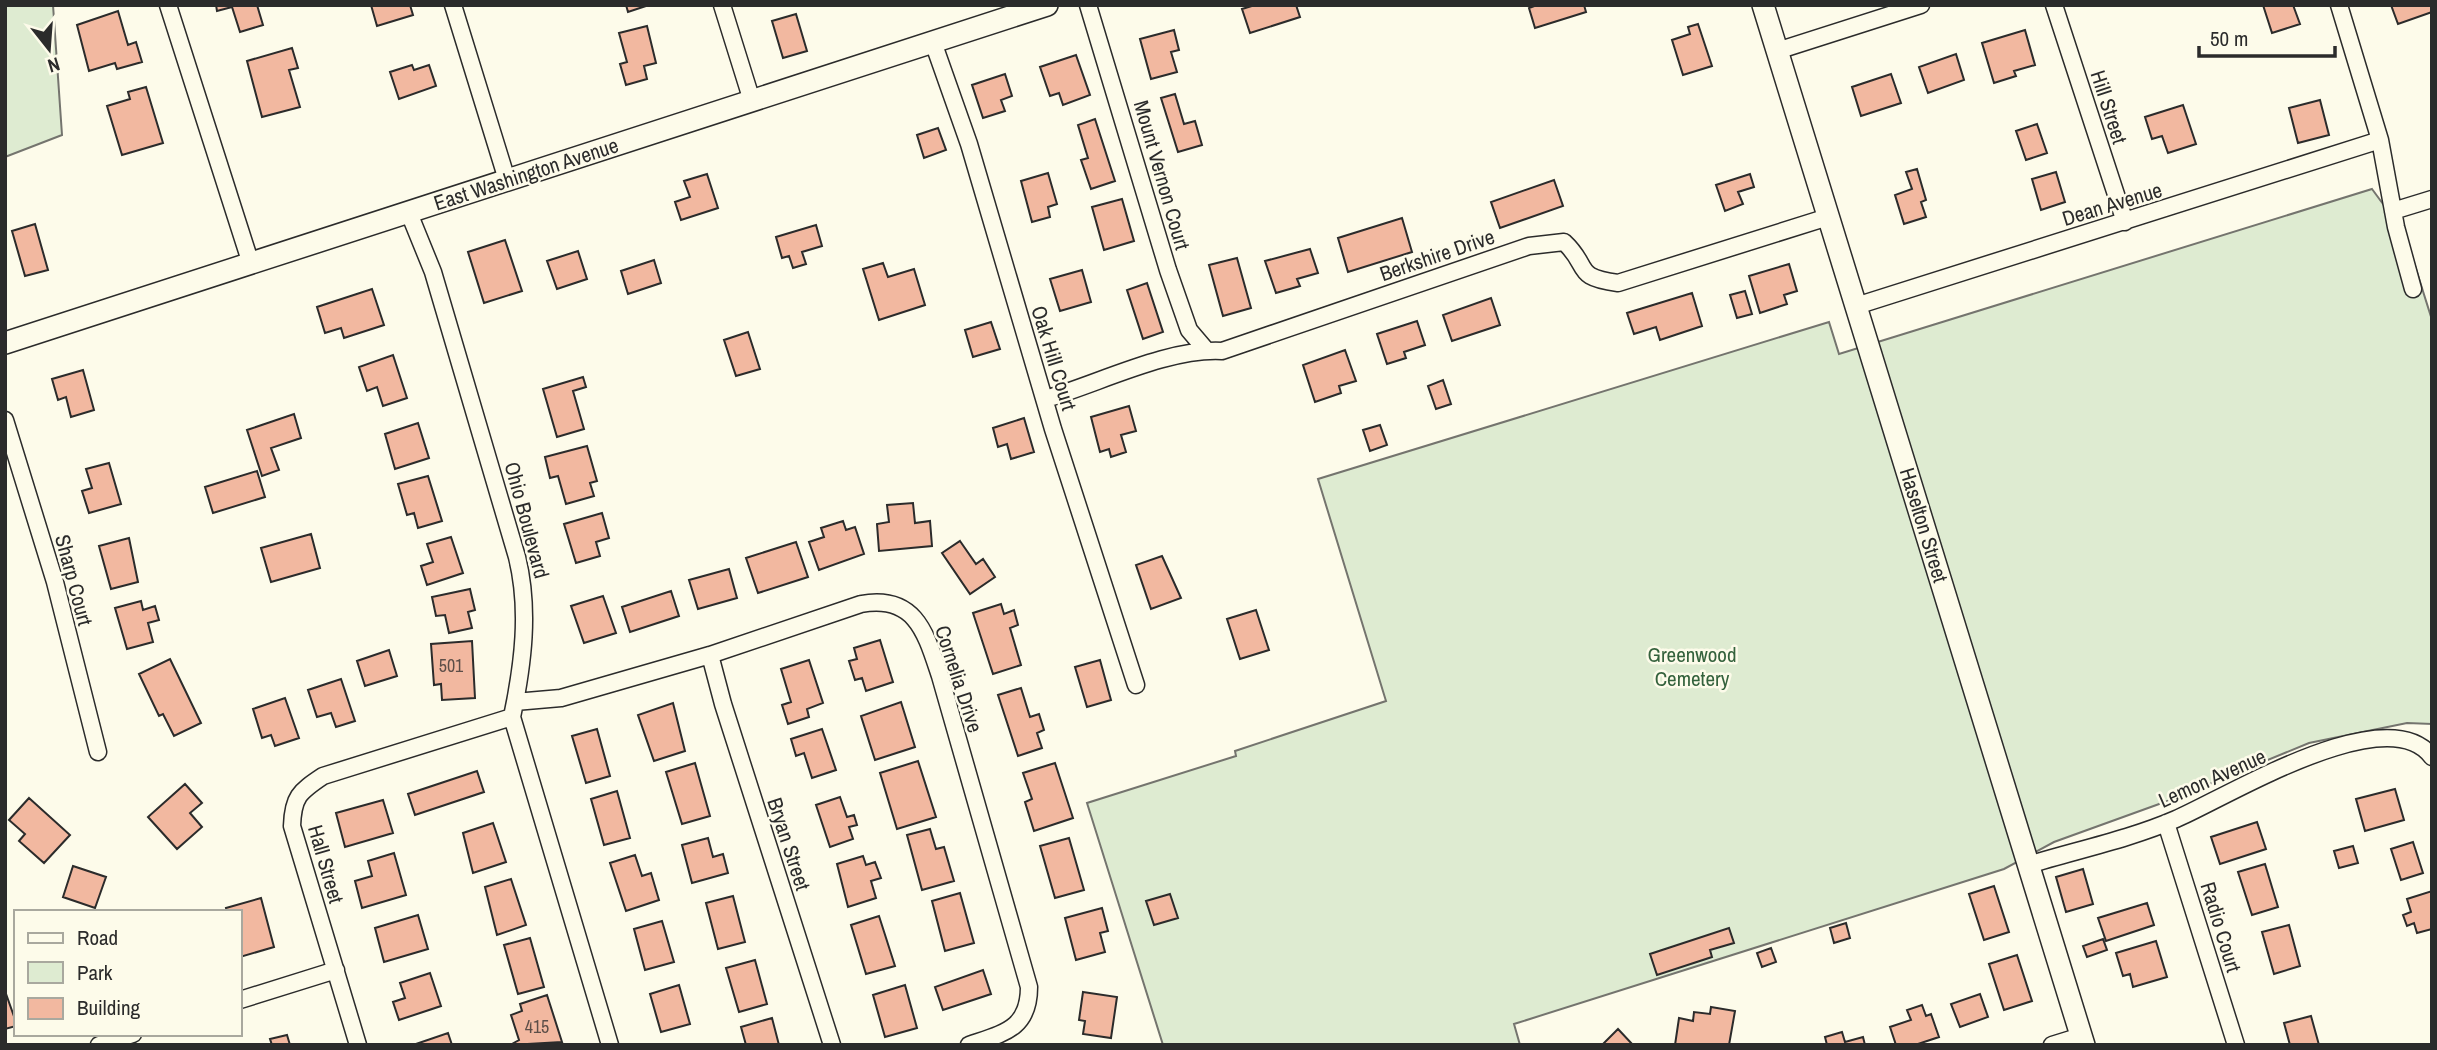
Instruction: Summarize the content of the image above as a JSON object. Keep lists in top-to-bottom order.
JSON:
{
  "streets": {
    "street": [
      "Hill Street",
      "East Washington Avenue",
      "Mount Vernon Court",
      "Dean Avenue",
      "Berkshire Drive",
      "Oak Hill Court",
      "Ohio Boulevard",
      "Haselton Street",
      "Sharp Court",
      "Cornelia Drive",
      "Lemon Avenue",
      "Bryan Street",
      "Hall Street",
      "Radio Court"
    ]
  },
  "crossings": [
    ["Hill Street", "Dean Avenue"],
    ["East Washington Avenue", "Oak Hill Court"],
    ["East Washington Avenue", "Ohio Boulevard"],
    ["Mount Vernon Court", "Berkshire Drive"],
    ["Dean Avenue", "Haselton Street"],
    ["Berkshire Drive", "Oak Hill Court"],
    ["Berkshire Drive", "Haselton Street"],
    ["Ohio Boulevard", "Cornelia Drive"],
    ["Ohio Boulevard", "Hall Street"],
    ["Haselton Street", "Lemon Avenue"],
    ["Cornelia Drive", "Bryan Street"],
    ["Cornelia Drive", "Hall Street"],
    ["Lemon Avenue", "Radio Court"]
  ],
  "parks": ["Greenwood Cemetery"],
  "house_numbers": ["501", "415"],
  "legend": ["Road", "Park", "Building"],
  "scale_bar": "50 m",
  "north": "bottom"
}
